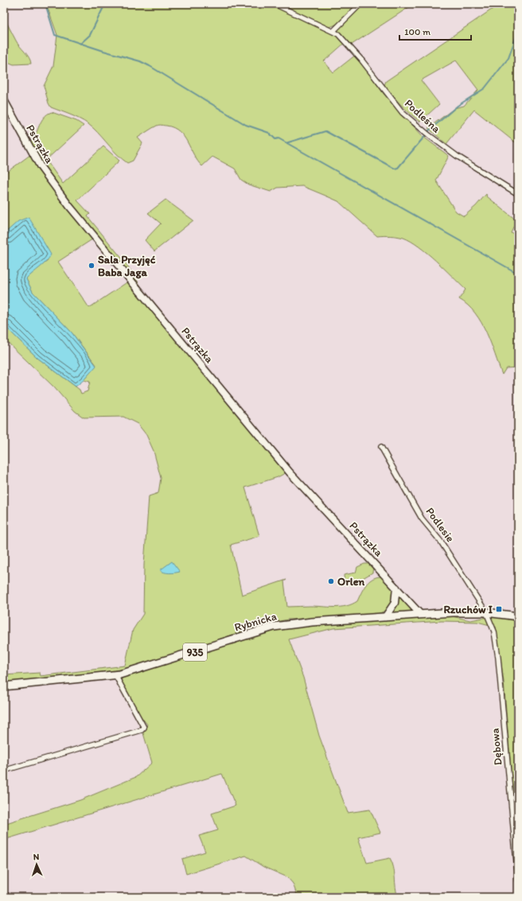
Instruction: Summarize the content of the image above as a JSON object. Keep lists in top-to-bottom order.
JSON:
{
  "streets": {
    "main road": ["Pstrązka", "Rybnicka", "935"],
    "street": ["Podleśna", "Podlesie", "Dębowa"]
  },
  "crossings": [
    ["Pstrązka", "Rybnicka"],
    ["Podlesie", "Rybnicka"],
    ["Podlesie", "Dębowa"],
    ["Rybnicka", "Dębowa"]
  ],
  "places": {
    "other": ["Sala Przyjęć Baba Jaga", "Orlen"],
    "transit": ["Rzuchów I"]
  },
  "scale_bar": "100 m",
  "north": "top"
}
